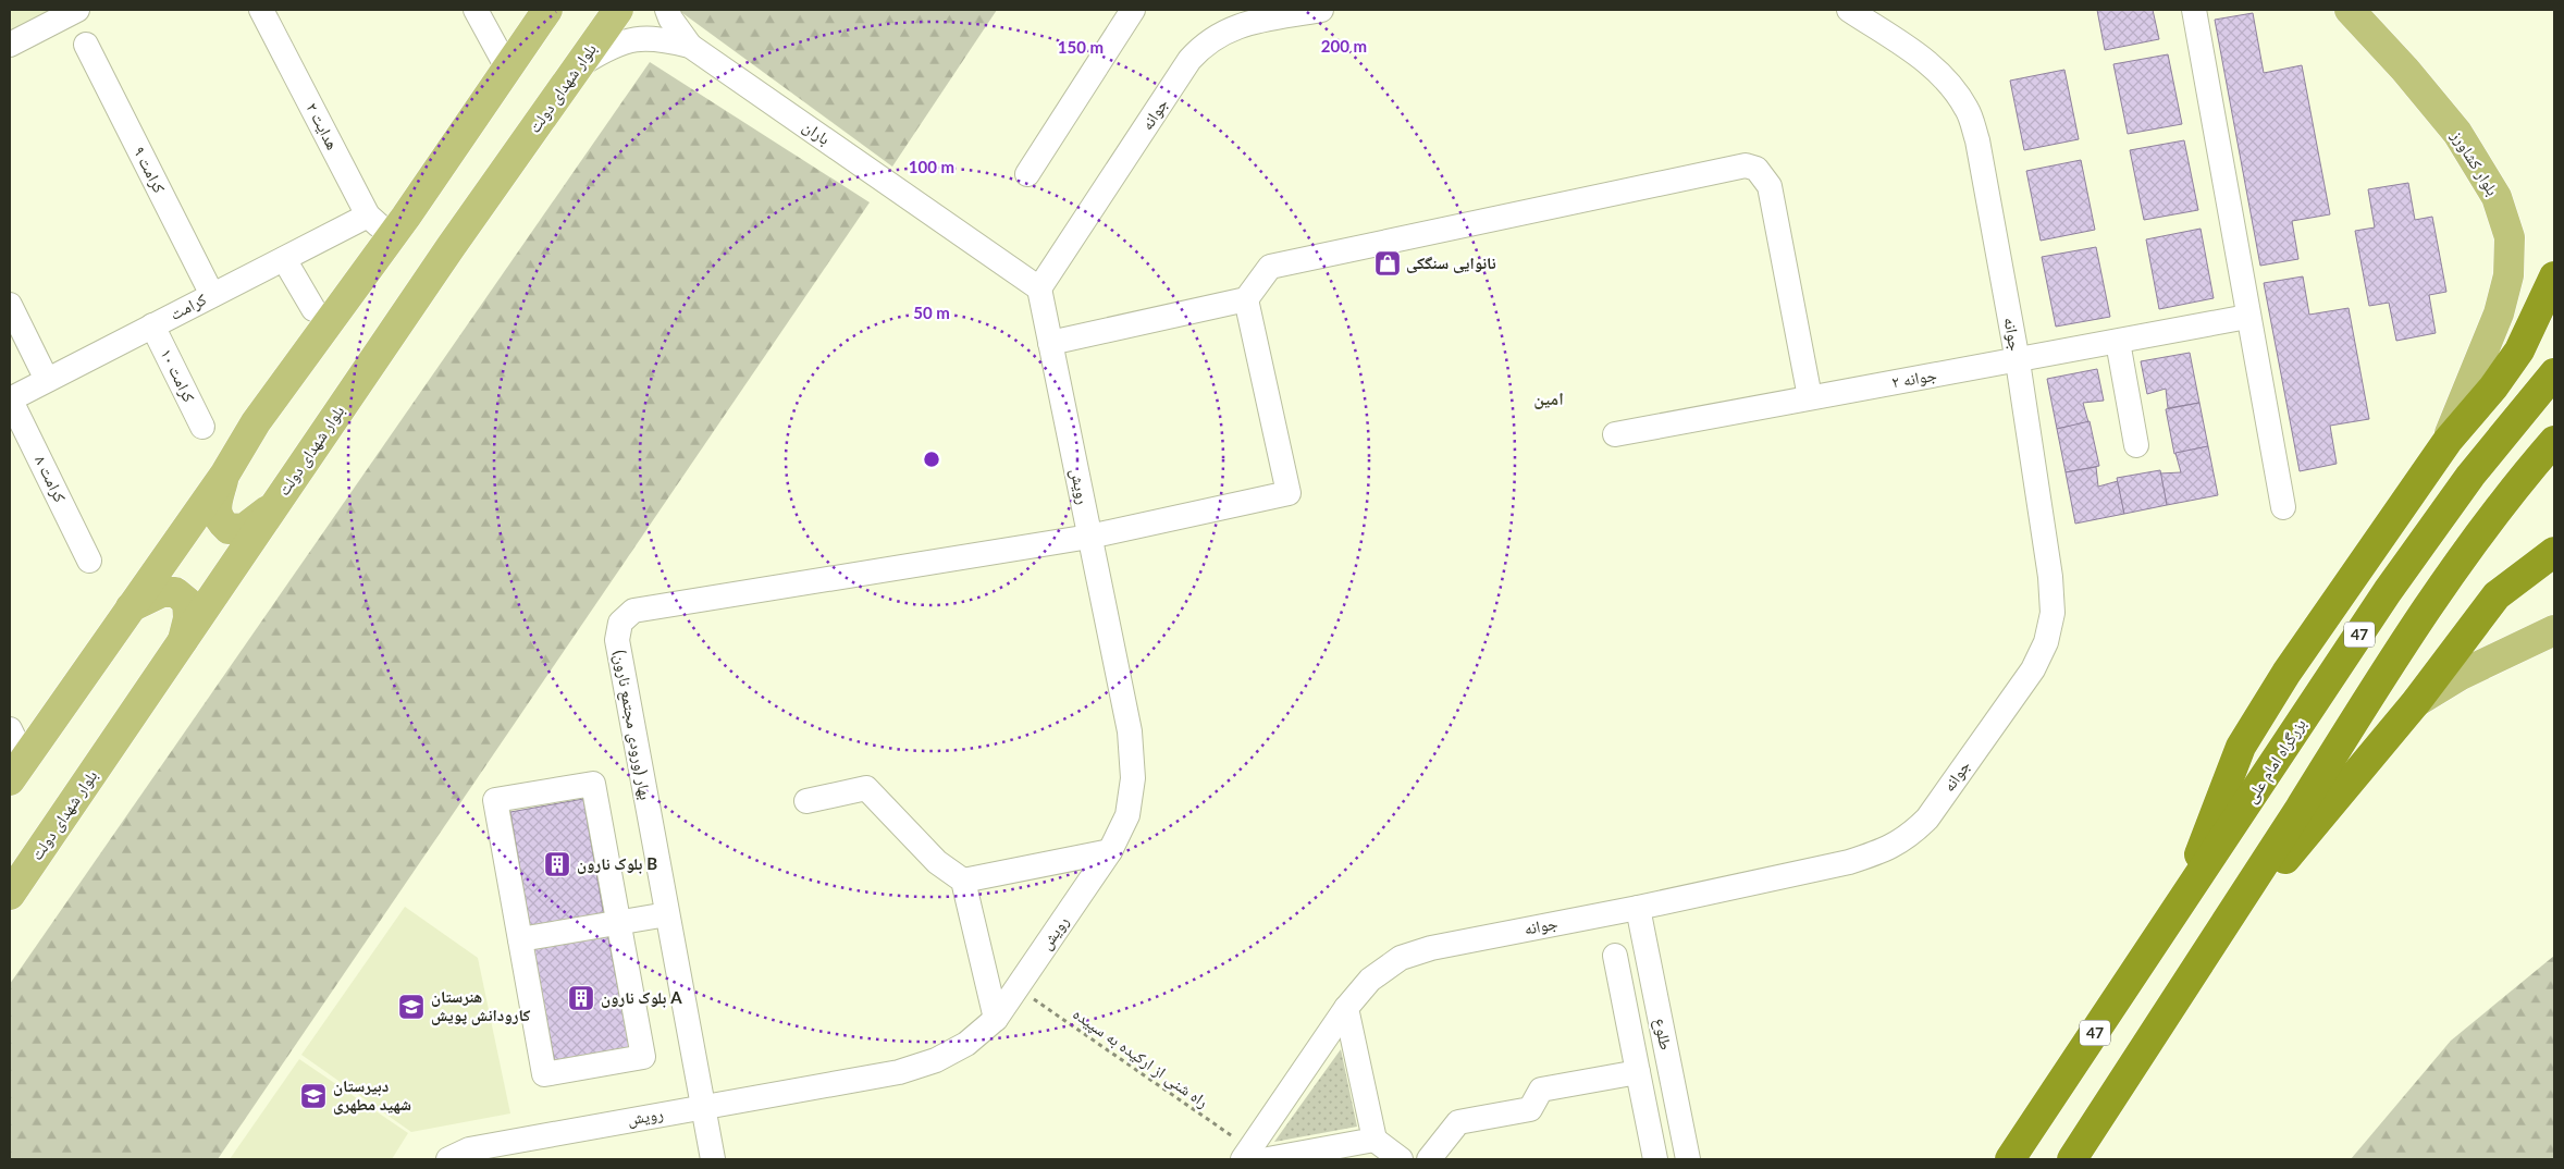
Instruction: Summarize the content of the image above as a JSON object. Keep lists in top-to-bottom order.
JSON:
{
  "streets": {
    "highway": ["47", "بزرگراه امام علی"],
    "main road": ["بلوار شهدای دولت", "بلوار کشاورز"],
    "street": [
      "جوانه",
      "هدایت ۲",
      "باران",
      "کرامت ۹",
      "کرامت",
      "کرامت ۱۰",
      "جوانه ۲",
      "کرامت ۸",
      "رویش",
      "بهار (ورودی مجتمع نارون)",
      "طلوع"
    ],
    "path": ["راه شنی از ارکیده به سپیده"]
  },
  "crossings": [
    ["بلوار شهدای دولت", "باران"],
    ["جوانه", "باران"],
    ["جوانه", "جوانه ۲"],
    ["جوانه", "رویش"],
    ["جوانه", "طلوع"],
    ["جوانه", "راه شنی از ارکیده به سپیده"],
    ["هدایت ۲", "کرامت"],
    ["باران", "رویش"],
    ["کرامت ۹", "کرامت"],
    ["کرامت", "کرامت ۱۰"],
    ["کرامت", "کرامت ۸"],
    ["رویش", "بهار (ورودی مجتمع نارون)"],
    ["رویش", "راه شنی از ارکیده به سپیده"]
  ],
  "districts": ["امین"],
  "places": {
    "shop": ["نانوایی سنگکی"],
    "building": ["بلوک نارون B", "بلوک نارون A"],
    "school or university": ["هنرستان کارودانش پویش", "دبیرستان شهید مطهری"]
  },
  "rings": [
    "200 m",
    "150 m",
    "100 m",
    "50 m"
  ]
}
